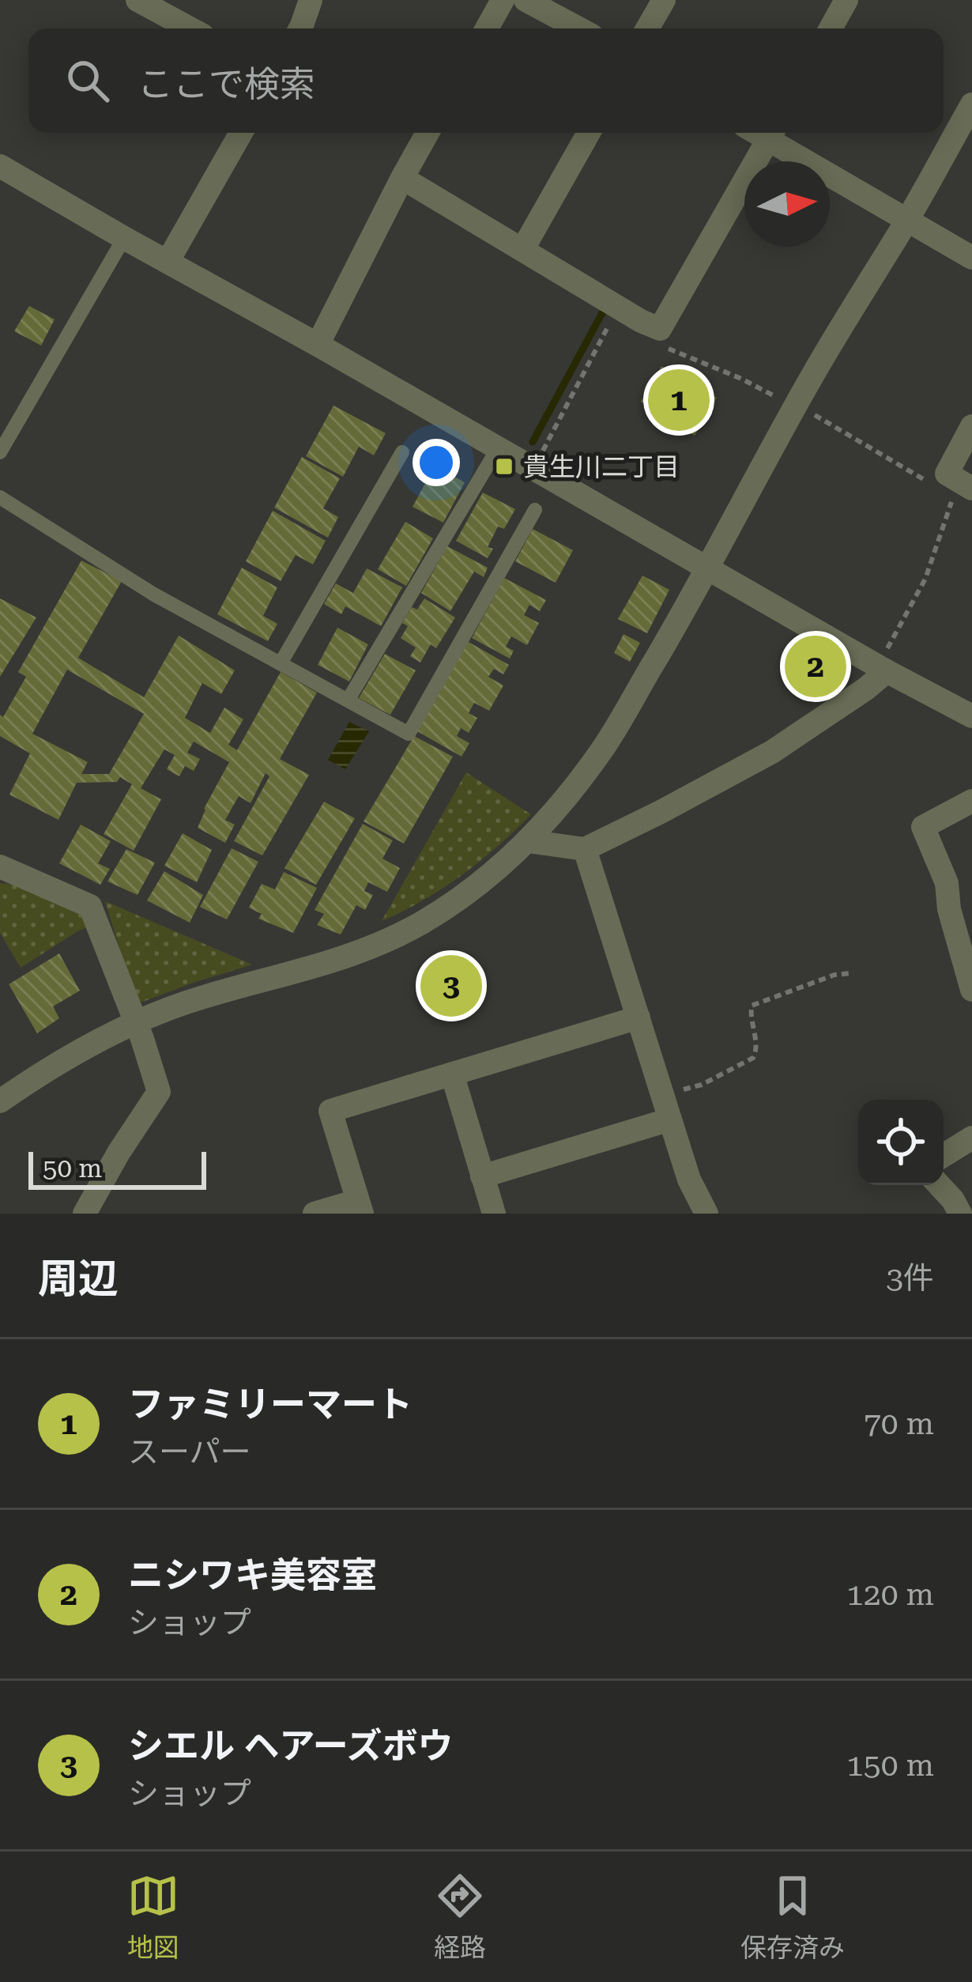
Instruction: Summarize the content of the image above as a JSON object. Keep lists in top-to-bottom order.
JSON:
{
  "places": {
    "transit": ["貴生川二丁目"]
  },
  "scale_bar": "50 m",
  "north": "right",
  "page": {
    "search": "ここで検索",
    "pins": ["1", "2", "3"],
    "scale": "50 m",
    "heading": ["周辺", "3件"],
    "list": [
      {
        "mark": "1",
        "name": "ファミリーマート",
        "note": "スーパー",
        "value": "70 m"
      },
      {
        "mark": "2",
        "name": "ニシワキ美容室",
        "note": "ショップ",
        "value": "120 m"
      },
      {
        "mark": "3",
        "name": "シエル ヘアーズボウ",
        "note": "ショップ",
        "value": "150 m"
      }
    ],
    "nav": ["地図", "経路", "保存済み"]
  }
}
